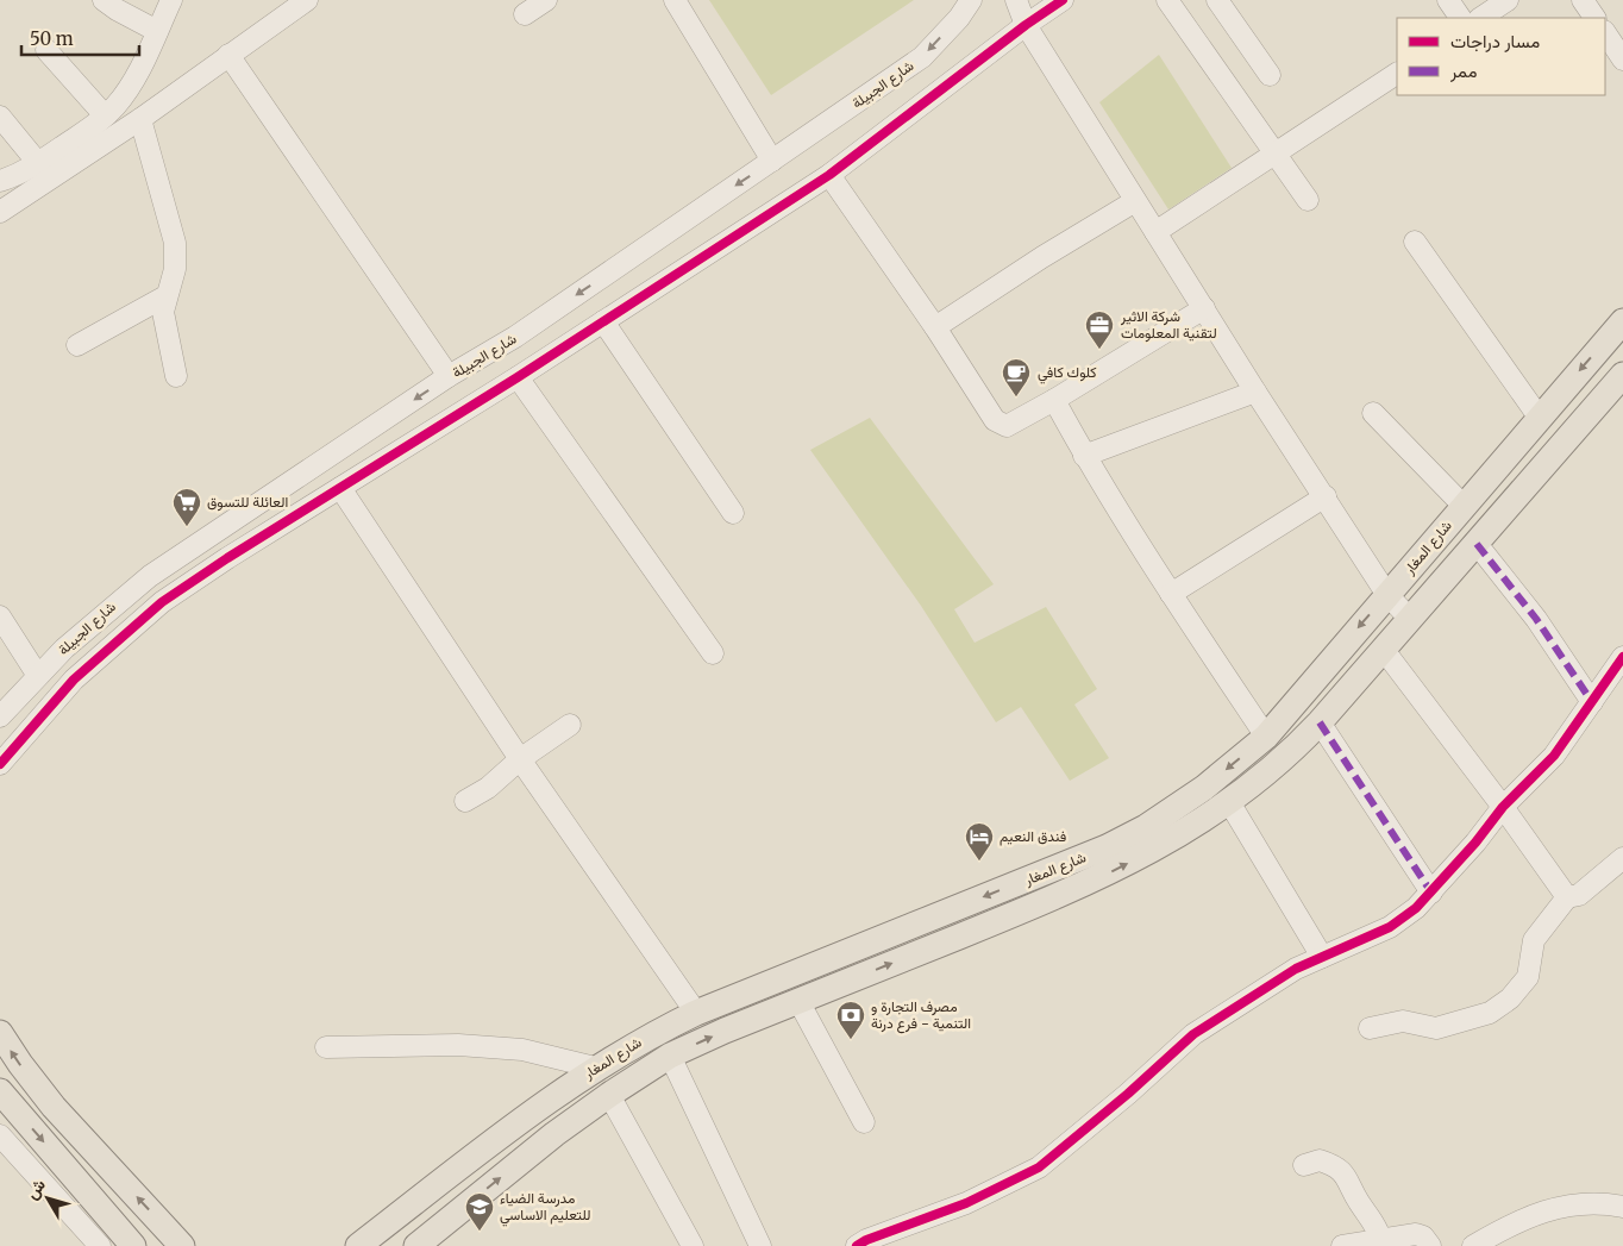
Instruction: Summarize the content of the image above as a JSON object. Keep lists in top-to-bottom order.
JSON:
{
  "streets": {
    "main road": ["شارع المغار"],
    "street": ["شارع الجبيلة"]
  },
  "places": {
    "office": ["شركة الاثير لتقنية المعلومات"],
    "cafe": ["كلوك كافي"],
    "supermarket": ["العائلة للتسوق"],
    "hotel": ["فندق النعيم"],
    "bank": ["مصرف التجارة و التنمية - فرع درنة"],
    "school or university": ["مدرسة الضياء للتعليم الاساسي"]
  },
  "legend": ["مسار دراجات", "ممر"],
  "scale_bar": "50 m",
  "north": "top left"
}
